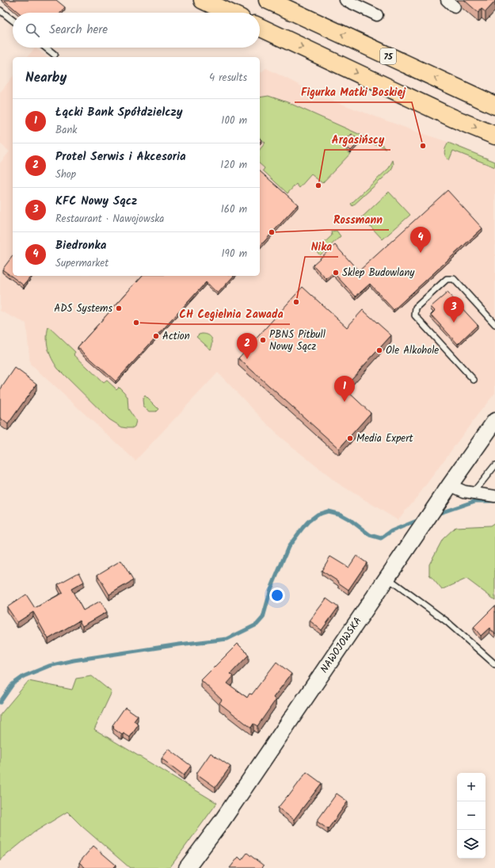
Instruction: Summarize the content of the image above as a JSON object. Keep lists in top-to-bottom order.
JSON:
{
  "streets": {
    "main road": ["75"],
    "street": ["NAWOJOWSKA"]
  },
  "places": [
    "Figurka Matki Boskiej",
    "Argasińscy",
    "Rossmann",
    "Sklep Budowlany",
    "Nika",
    "ADS Systems",
    "CH Cegielnia Zawada",
    "Action",
    "PBNS Pitbull Nowy Sącz",
    "Ole Alkohole",
    "Media Expert"
  ],
  "page": {
    "search": "Search here",
    "heading": ["Nearby", "4 results"],
    "list": [
      {
        "mark": "1",
        "name": "Łącki Bank Spółdzielczy",
        "note": "Bank",
        "value": "100 m"
      },
      {
        "mark": "2",
        "name": "Protel Serwis i Akcesoria",
        "note": "Shop",
        "value": "120 m"
      },
      {
        "mark": "3",
        "name": "KFC Nowy Sącz",
        "note": "Restaurant · Nawojowska",
        "value": "160 m"
      },
      {
        "mark": "4",
        "name": "Biedronka",
        "note": "Supermarket",
        "value": "190 m"
      }
    ],
    "pins": [
      "4",
      "3",
      "2",
      "1"
    ],
    "map_buttons": ["+", "−"]
  }
}
